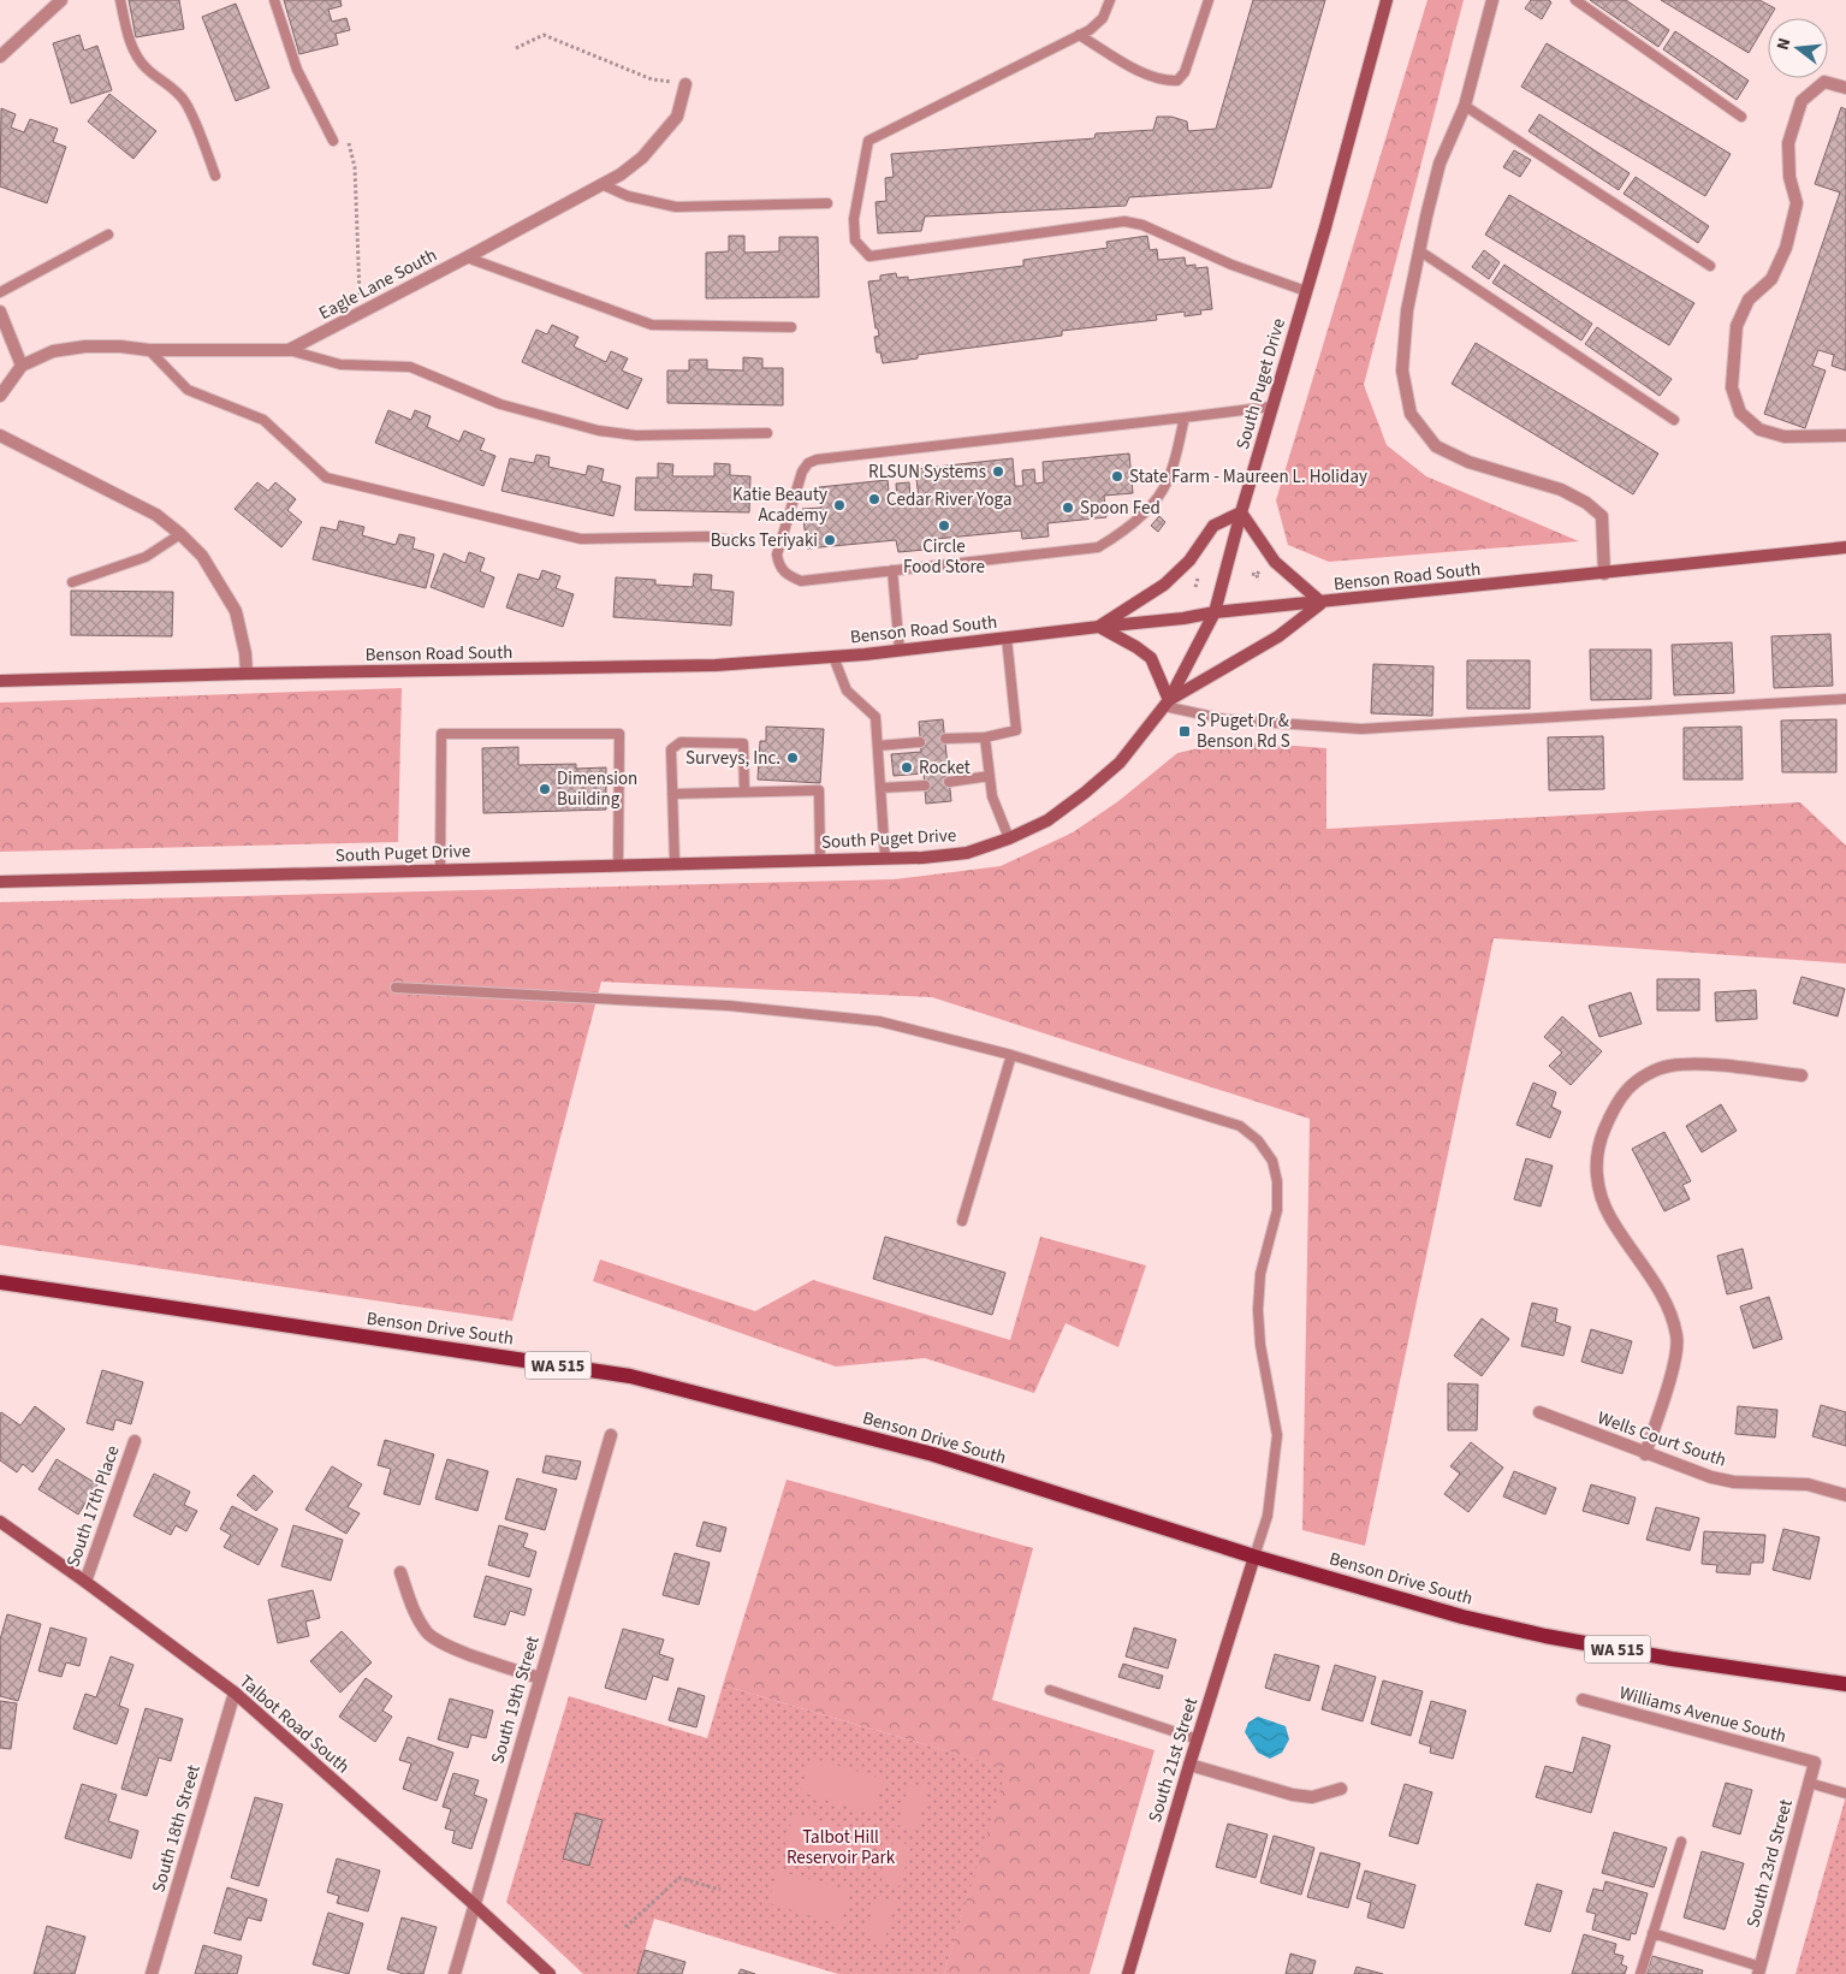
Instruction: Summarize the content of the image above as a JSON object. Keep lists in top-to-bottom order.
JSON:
{
  "streets": {
    "main road": ["Benson Drive South", "WA 515"],
    "street": [
      "Eagle Lane South",
      "South Puget Drive",
      "Benson Road South",
      "Wells Court South",
      "South 17th Place",
      "South 19th Street",
      "Williams Avenue South",
      "Talbot Road South",
      "South 21st Street",
      "South 18th Street",
      "South 23rd Street"
    ]
  },
  "crossings": [
    ["South Puget Drive", "Benson Road South"],
    ["Benson Drive South", "South 21st Street"],
    ["South 17th Place", "Talbot Road South"],
    ["South 19th Street", "Talbot Road South"],
    ["Williams Avenue South", "South 23rd Street"],
    ["Talbot Road South", "South 18th Street"]
  ],
  "parks": ["Talbot Hill Reservoir Park"],
  "places": {
    "other": [
      "RLSUN Systems",
      "State Farm - Maureen L. Holiday",
      "Cedar River Yoga",
      "Katie Beauty Academy",
      "Spoon Fed",
      "Circle Food Store",
      "Bucks Teriyaki",
      "Surveys, Inc.",
      "Rocket",
      "Dimension Building"
    ],
    "transit": ["S Puget Dr & Benson Rd S"]
  },
  "north": "left"
}
